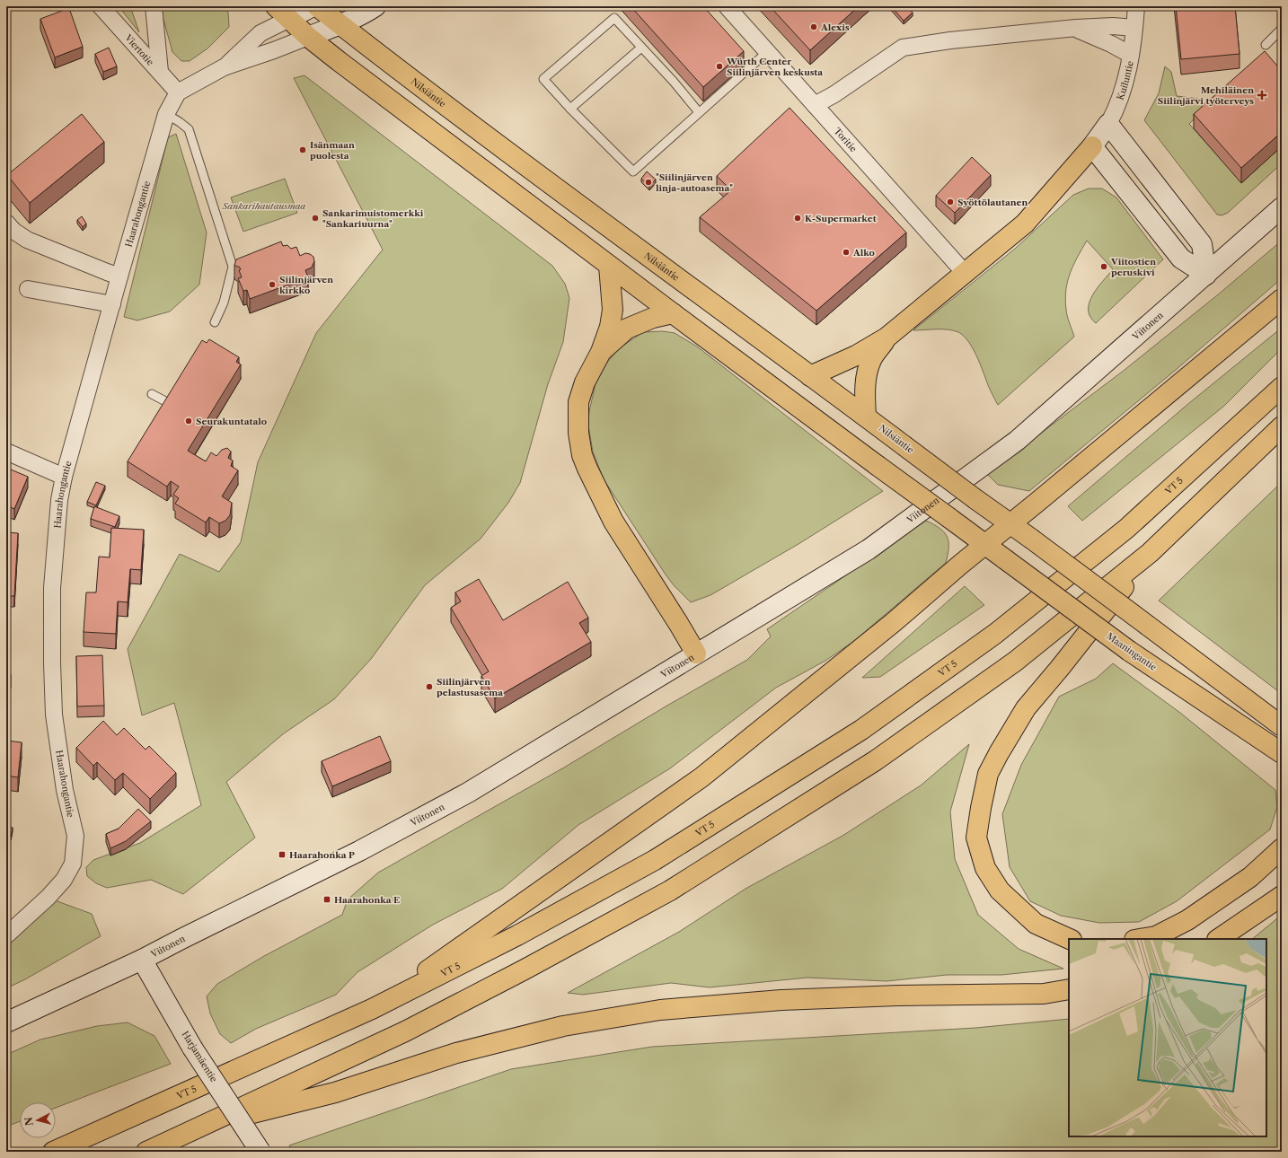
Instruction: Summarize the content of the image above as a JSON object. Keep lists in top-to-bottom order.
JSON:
{
  "streets": {
    "main road": [
      "Kuiluntie",
      "Nilsiäntie",
      "Viitonen",
      "VT 5",
      "Maaningantie",
      "Harjamäentie"
    ],
    "street": ["Viertotie", "Toritie", "Haarahongantie"]
  },
  "crossings": [
    ["Viertotie", "Haarahongantie"],
    ["Viitonen", "Harjamäentie"]
  ],
  "parks": ["Sankarihautausmaa"],
  "places": {
    "other": [
      "Alexis",
      "Würth Center Siilinjärven keskusta",
      "Isänmaan puolesta",
      "\"Siilinjärven linja-autoasema\"",
      "Syöttölautanen",
      "Sankarimuistomerkki \"Sankariuurna\"",
      "K-Supermarket",
      "Alko",
      "Viitostien peruskivi",
      "Siilinjärven kirkko",
      "Seurakuntatalo",
      "Siilinjärven pelastusasema"
    ],
    "health": ["Mehiläinen Siilinjärvi työterveys"],
    "transit": ["Haarahonka P", "Haarahonka E"]
  },
  "north": "left"
}
